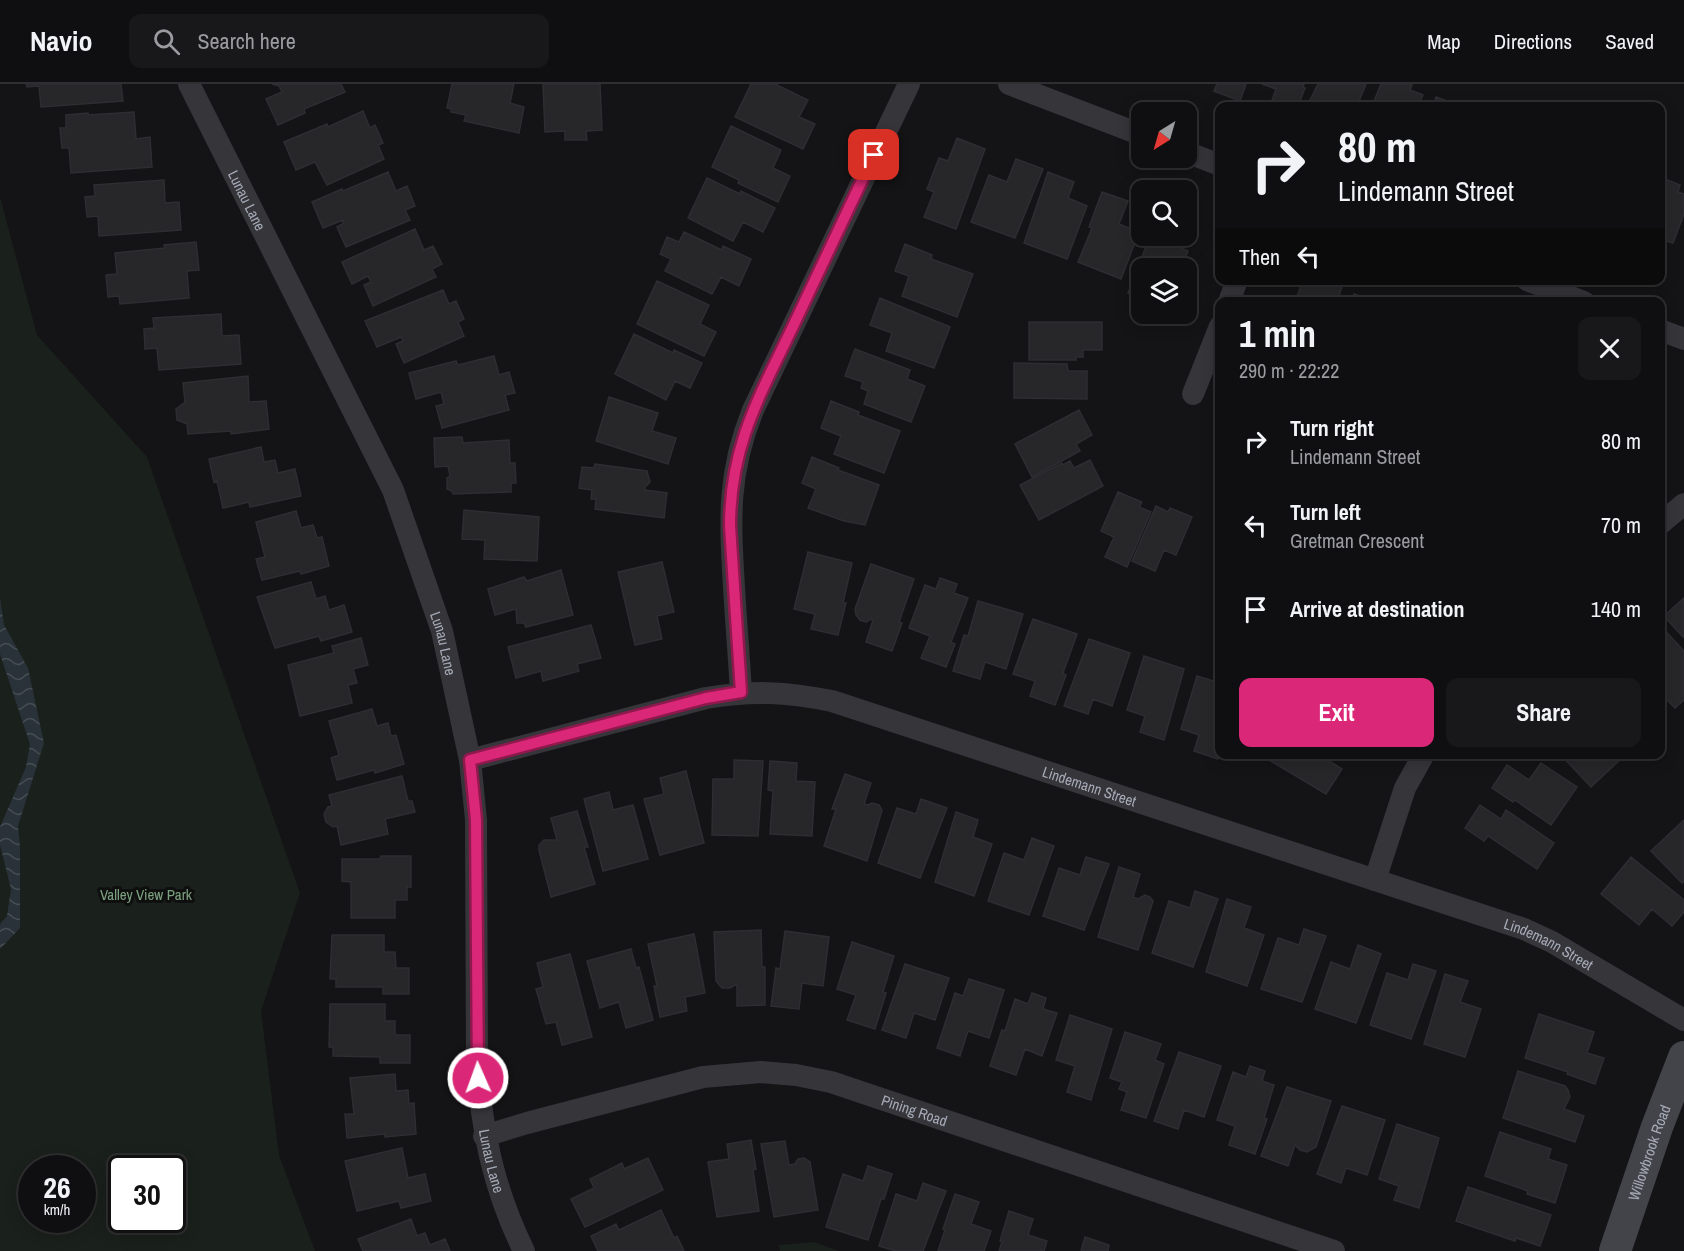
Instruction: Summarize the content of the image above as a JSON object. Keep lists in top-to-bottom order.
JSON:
{
  "streets": {
    "street": [
      "Lunau Lane",
      "Lindemann Street",
      "Pining Road",
      "Willowbrook Road"
    ]
  },
  "crossings": [
    ["Lunau Lane", "Lindemann Street"],
    ["Lunau Lane", "Pining Road"]
  ],
  "parks": ["Valley View Park"],
  "north": "bottom left",
  "page": {
    "header": "Navio",
    "search": "Search here",
    "nav": ["Map", "Directions", "Saved"],
    "turn": ["80 m", "Lindemann Street"],
    "then": "Then",
    "heading": ["1 min", "290 m · 22:22"],
    "list": [
      {
        "name": "Turn right",
        "note": "Lindemann Street",
        "value": "80 m"
      },
      {
        "name": "Turn left",
        "note": "Gretman Crescent",
        "value": "70 m"
      },
      {
        "name": "Arrive at destination",
        "value": "140 m"
      }
    ],
    "buttons": ["Exit", "Share"],
    "speed": "26 km/h",
    "limit": "30"
  }
}
